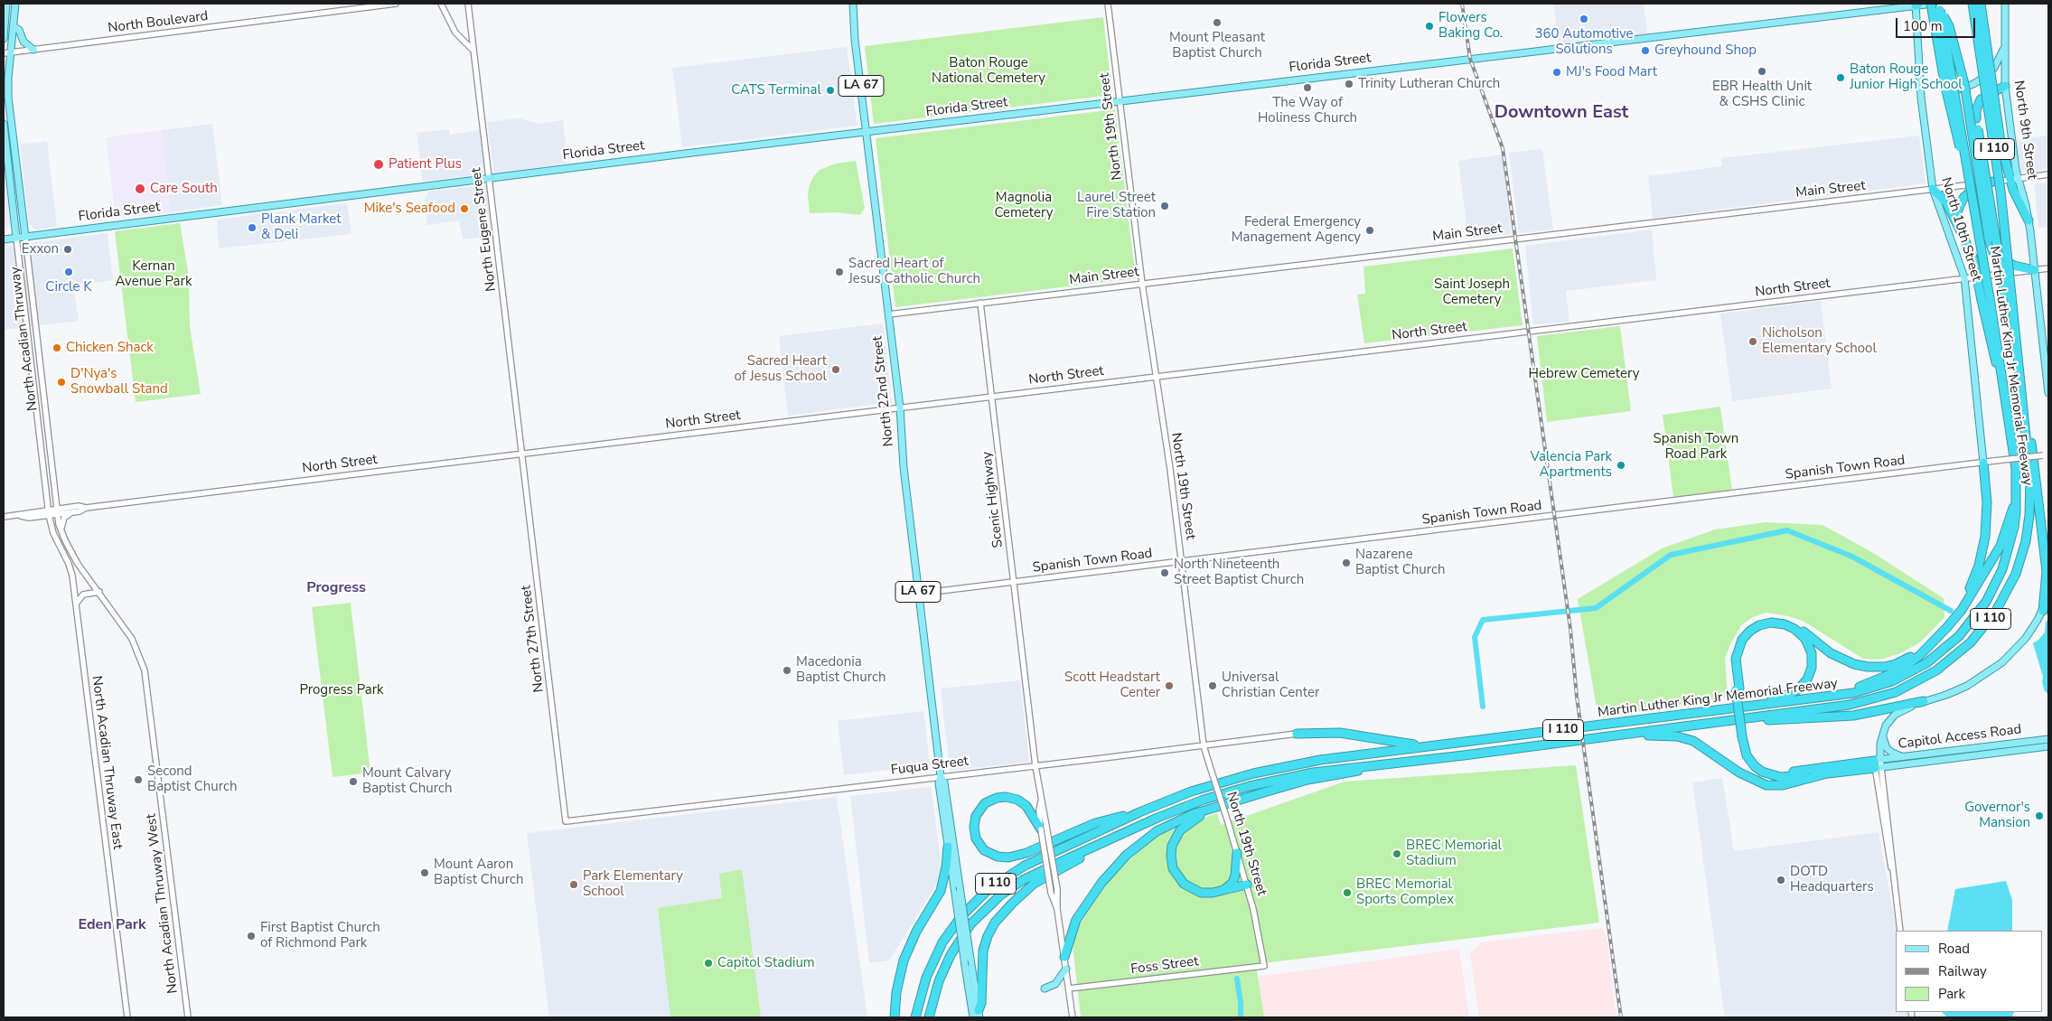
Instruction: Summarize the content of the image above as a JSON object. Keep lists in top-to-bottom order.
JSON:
{
  "streets": {
    "highway": ["I 110", "Martin Luther King Jr Memorial Freeway"],
    "main road": [
      "Florida Street",
      "LA 67",
      "North 9th Street",
      "North 10th Street",
      "North Acadian Thruway",
      "North 22nd Street",
      "Capitol Access Road"
    ],
    "street": [
      "North Boulevard",
      "North 19th Street",
      "Main Street",
      "North Eugene Street",
      "North Street",
      "Spanish Town Road",
      "Scenic Highway",
      "North 27th Street",
      "North Acadian Thruway East",
      "Fuqua Street",
      "North Acadian Thruway West",
      "Foss Street"
    ]
  },
  "crossings": [
    ["North Boulevard", "North Acadian Thruway"],
    ["Florida Street", "North 19th Street"],
    ["Florida Street", "North Eugene Street"],
    ["Florida Street", "North 10th Street"],
    ["Florida Street", "North Acadian Thruway"],
    ["Florida Street", "North 22nd Street"],
    ["North 19th Street", "Main Street"],
    ["North 19th Street", "North Street"],
    ["North 19th Street", "Spanish Town Road"],
    ["North 19th Street", "Fuqua Street"],
    ["North 19th Street", "Foss Street"],
    ["North 9th Street", "Main Street"],
    ["Main Street", "North 10th Street"],
    ["Main Street", "North 22nd Street"],
    ["Main Street", "Scenic Highway"],
    ["North Eugene Street", "North Street"],
    ["North Eugene Street", "North 27th Street"],
    ["North 10th Street", "North Street"],
    ["North 10th Street", "Spanish Town Road"],
    ["North Street", "North Acadian Thruway"],
    ["North Street", "North 22nd Street"],
    ["North Street", "Scenic Highway"],
    ["North Street", "North 27th Street"],
    ["North Street", "North Acadian Thruway East"],
    ["North Street", "North Acadian Thruway West"],
    ["North Acadian Thruway", "North Acadian Thruway East"],
    ["North Acadian Thruway", "North Acadian Thruway West"],
    ["North 22nd Street", "Spanish Town Road"],
    ["North 22nd Street", "Fuqua Street"],
    ["Spanish Town Road", "Scenic Highway"],
    ["Scenic Highway", "Fuqua Street"],
    ["Scenic Highway", "Foss Street"],
    ["North 27th Street", "Fuqua Street"]
  ],
  "districts": ["Downtown East", "Progress", "Eden Park"],
  "parks": [
    "Baton Rouge National Cemetery",
    "Magnolia Cemetery",
    "Kernan Avenue Park",
    "Saint Joseph Cemetery",
    "Hebrew Cemetery",
    "Spanish Town Road Park",
    "Progress Park"
  ],
  "places": [
    "360 Automotive Solutions",
    "Mount Pleasant Baptist Church",
    "Flowers Baking Co.",
    "Greyhound Shop",
    "EBR Health Unit & CSHS Clinic",
    "MJ's Food Mart",
    "Baton Rouge Junior High School",
    "Trinity Lutheran Church",
    "The Way of Holiness Church",
    "CATS Terminal",
    "Patient Plus",
    "Care South",
    "Laurel Street Fire Station",
    "Mike's Seafood",
    "Plank Market & Deli",
    "Federal Emergency Management Agency",
    "Exxon",
    "Circle K",
    "Sacred Heart of Jesus Catholic Church",
    "Nicholson Elementary School",
    "Chicken Shack",
    "Sacred Heart of Jesus School",
    "D'Nya's Snowball Stand",
    "Valencia Park Apartments",
    "Nazarene Baptist Church",
    "North Nineteenth Street Baptist Church",
    "Macedonia Baptist Church",
    "Scott Headstart Center",
    "Universal Christian Center",
    "Second Baptist Church",
    "Mount Calvary Baptist Church",
    "Governor's Mansion",
    "BREC Memorial Stadium",
    "Mount Aaron Baptist Church",
    "DOTD Headquarters",
    "Park Elementary School",
    "BREC Memorial Sports Complex",
    "First Baptist Church of Richmond Park",
    "Capitol Stadium"
  ],
  "legend": ["Road", "Railway", "Park"],
  "scale_bar": "100 m"
}
